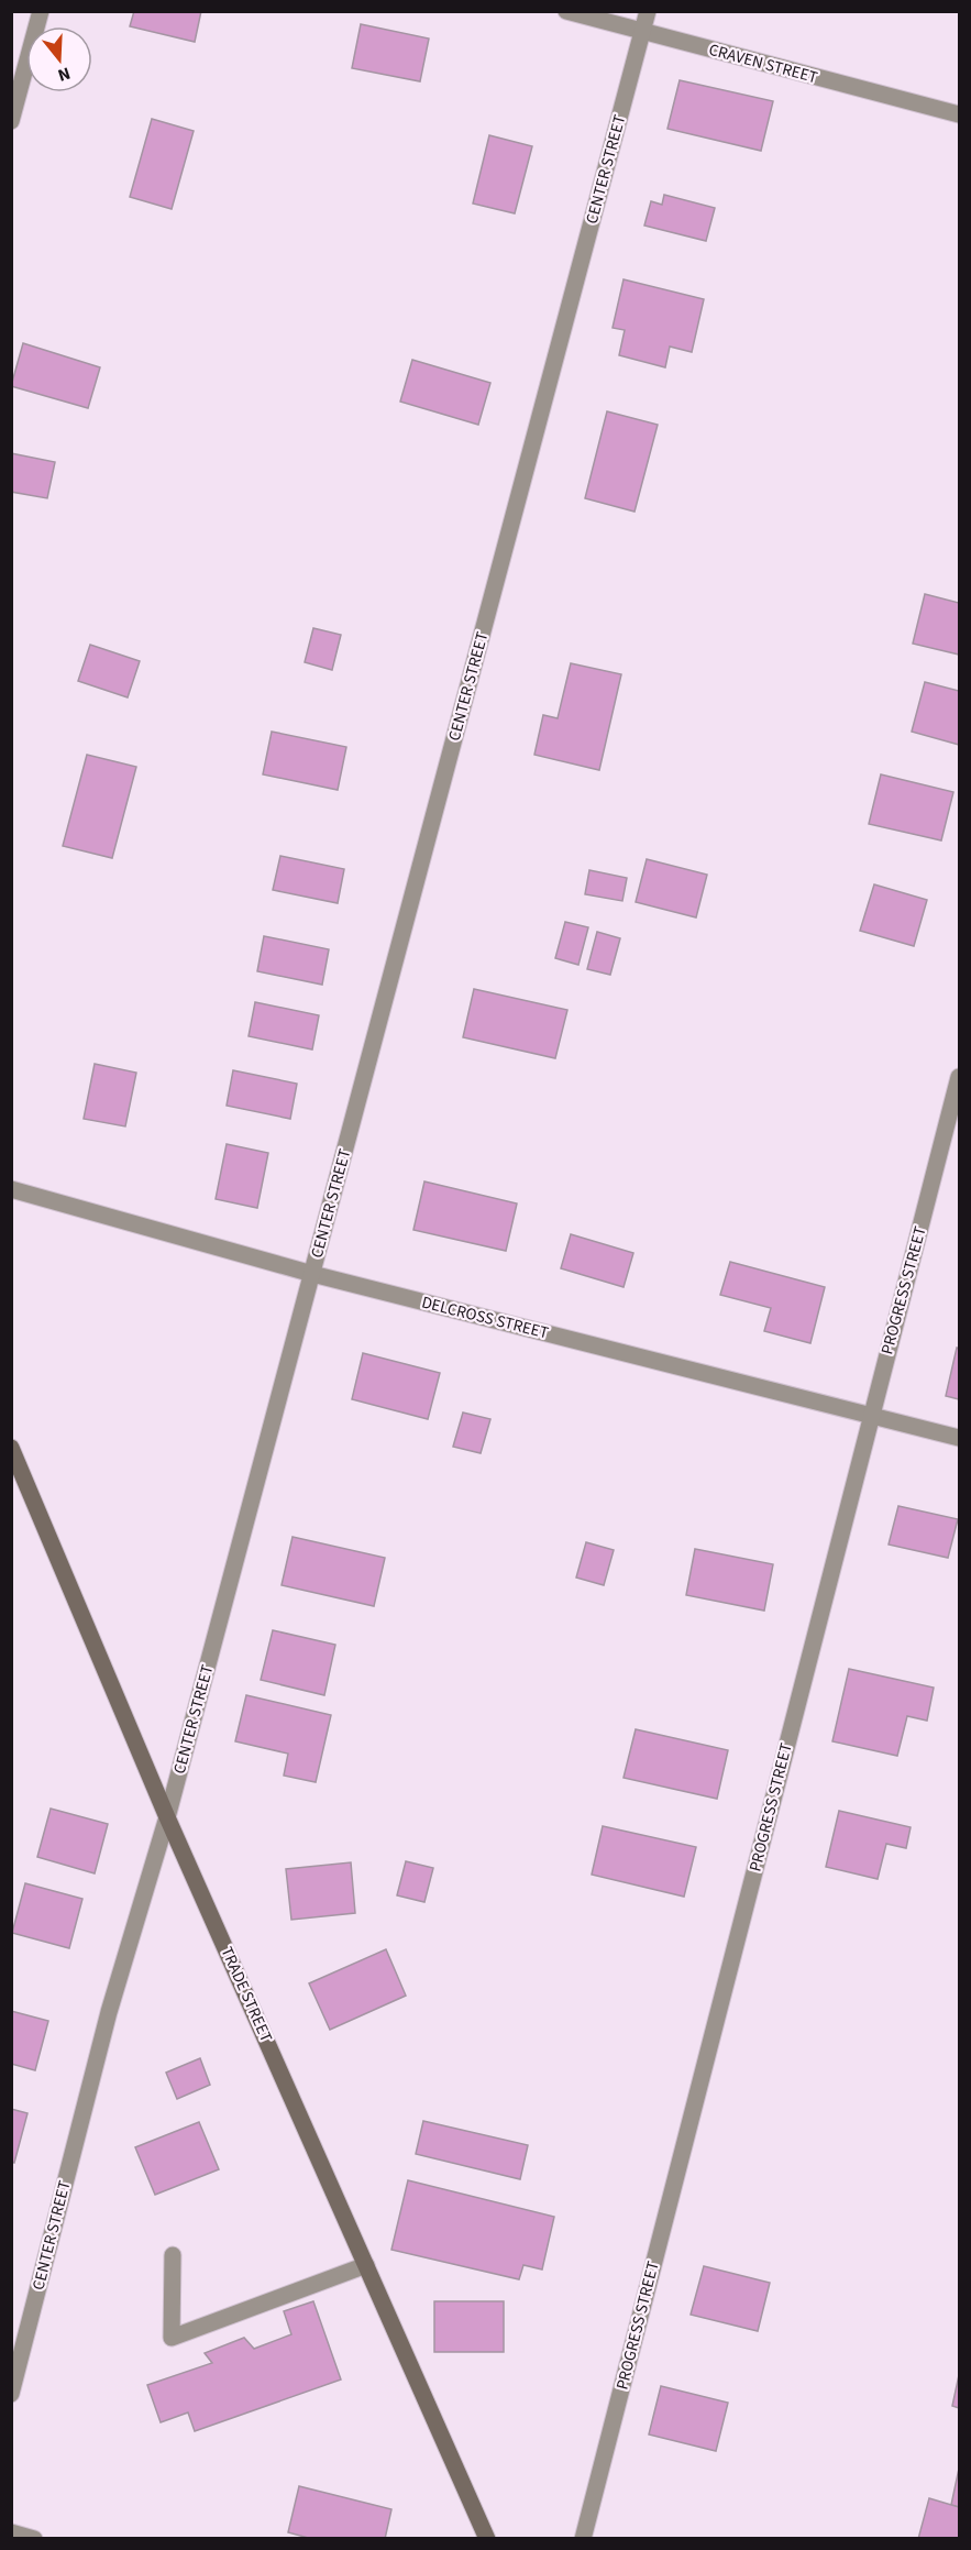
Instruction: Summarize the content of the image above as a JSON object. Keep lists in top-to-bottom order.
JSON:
{
  "streets": {
    "street": [
      "CRAVEN STREET",
      "CENTER STREET",
      "PROGRESS STREET",
      "DELCROSS STREET",
      "TRADE STREET"
    ]
  },
  "crossings": [
    ["CRAVEN STREET", "CENTER STREET"],
    ["CENTER STREET", "DELCROSS STREET"],
    ["CENTER STREET", "TRADE STREET"],
    ["PROGRESS STREET", "DELCROSS STREET"]
  ],
  "north": "bottom"
}
